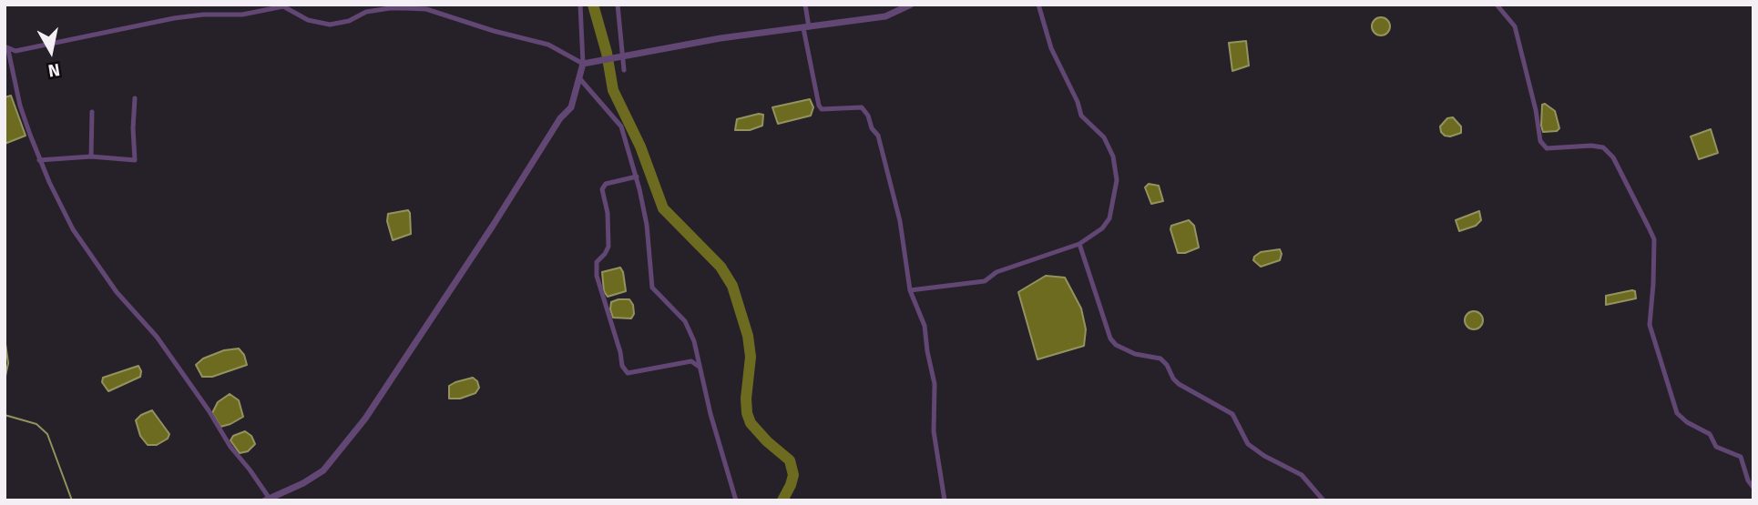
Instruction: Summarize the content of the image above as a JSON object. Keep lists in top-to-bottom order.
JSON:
{
  "north": "bottom"
}
